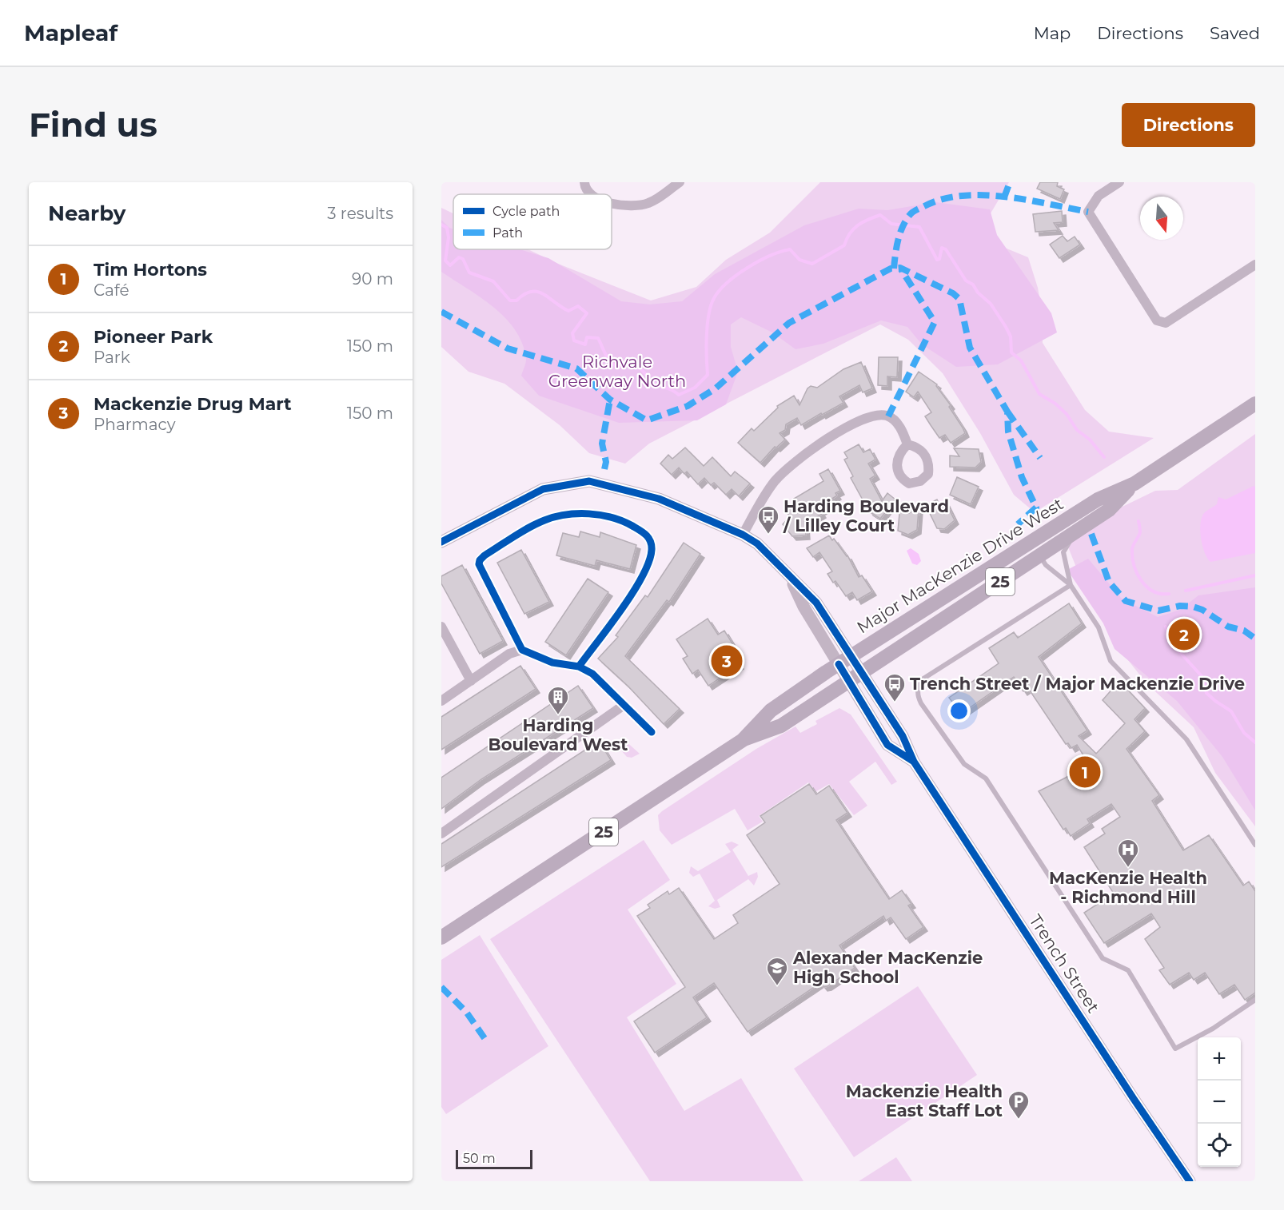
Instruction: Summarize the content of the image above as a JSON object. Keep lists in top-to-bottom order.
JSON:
{
  "streets": {
    "main road": ["Major MacKenzie Drive West", "25"],
    "street": ["Trench Street"]
  },
  "crossings": [
    ["Major MacKenzie Drive West", "Trench Street"]
  ],
  "parks": ["Richvale Greenway North"],
  "places": {
    "bus stop": ["Harding Boulevard / Lilley Court", "Trench Street / Major Mackenzie Drive"],
    "building": ["Harding Boulevard West"],
    "hospital": ["MacKenzie Health - Richmond Hill"],
    "school or university": ["Alexander MacKenzie High School"],
    "parking": ["Mackenzie Health East Staff Lot"]
  },
  "legend": ["Cycle path", "Path"],
  "scale_bar": "50 m",
  "north": "bottom",
  "page": {
    "header": "Mapleaf",
    "nav": ["Map", "Directions", "Saved"],
    "buttons": "Directions",
    "title": "Find us",
    "heading": ["Nearby", "3 results"],
    "list": [
      {
        "mark": "1",
        "name": "Tim Hortons",
        "note": "Café",
        "value": "90 m"
      },
      {
        "mark": "2",
        "name": "Pioneer Park",
        "note": "Park",
        "value": "150 m"
      },
      {
        "mark": "3",
        "name": "Mackenzie Drug Mart",
        "note": "Pharmacy",
        "value": "150 m"
      }
    ],
    "pins": ["2", "3", "1"],
    "map_buttons": ["+", "−"],
    "scale": "50 m"
  }
}
